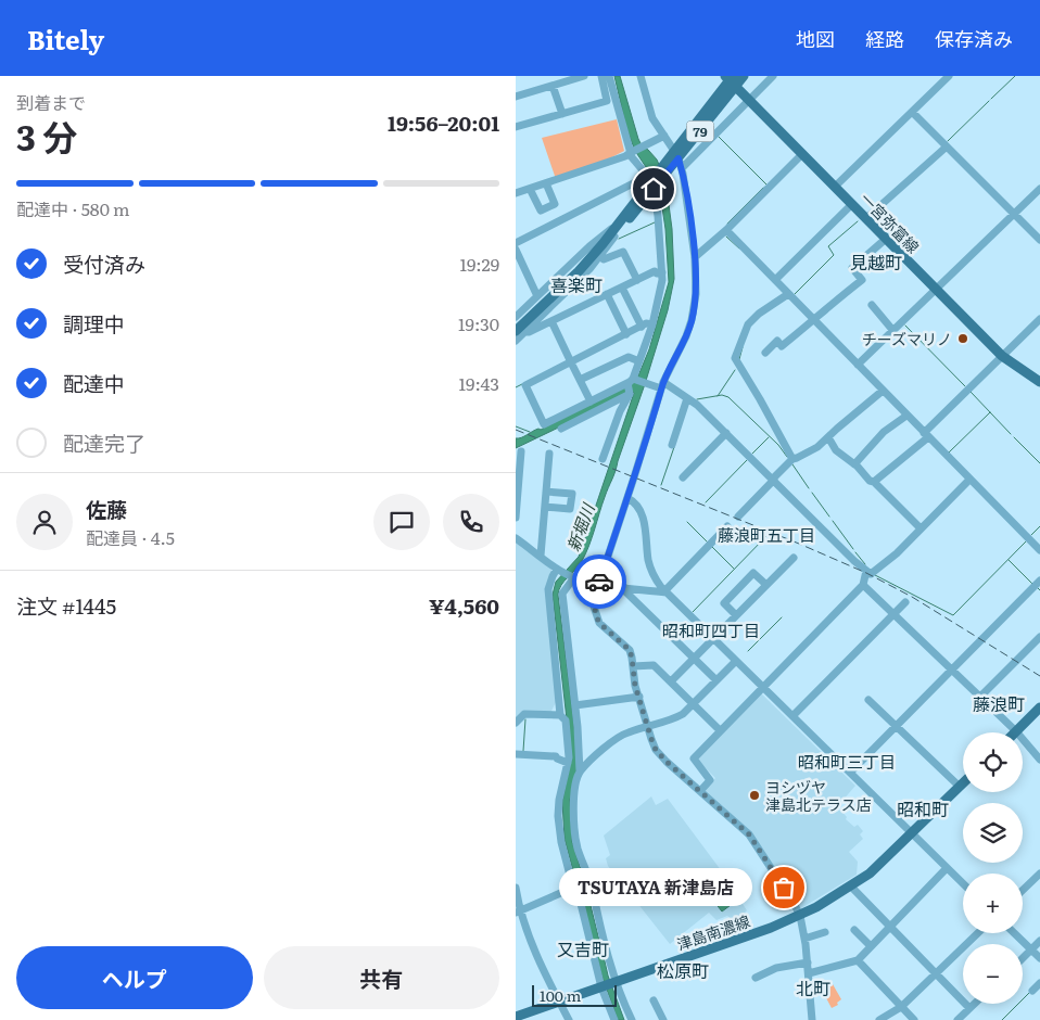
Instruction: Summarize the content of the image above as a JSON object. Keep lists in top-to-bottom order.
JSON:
{
  "streets": {
    "main road": ["79", "一宮弥富線", "津島南濃線"]
  },
  "crossings": [
    ["79", "一宮弥富線"]
  ],
  "districts": [
    "見越町",
    "喜楽町",
    "藤浪町五丁目",
    "昭和町四丁目",
    "藤浪町",
    "昭和町三丁目",
    "昭和町",
    "又吉町",
    "松原町",
    "北町"
  ],
  "water": ["新堀川"],
  "places": ["チーズマリノ", "ヨシヅヤ 津島北テラス店", "TSUTAYA 新津島店"],
  "scale_bar": "100 m",
  "page": {
    "header": "Bitely",
    "nav": ["地図", "経路", "保存済み"],
    "heading": ["3 分", "到着まで", "19:56–20:01"],
    "panel": [
      "佐藤",
      "配達員 · 4.5",
      "注文 #1445",
      "¥4,560"
    ],
    "bar": "配達中 · 580 m",
    "list": [
      ["受付済み", "19:29"],
      ["調理中", "19:30"],
      ["配達中", "19:43"],
      "配達完了"
    ],
    "map_buttons": ["+", "−"],
    "bubble": "TSUTAYA 新津島店",
    "buttons": ["ヘルプ", "共有"],
    "scale": "100 m"
  }
}
